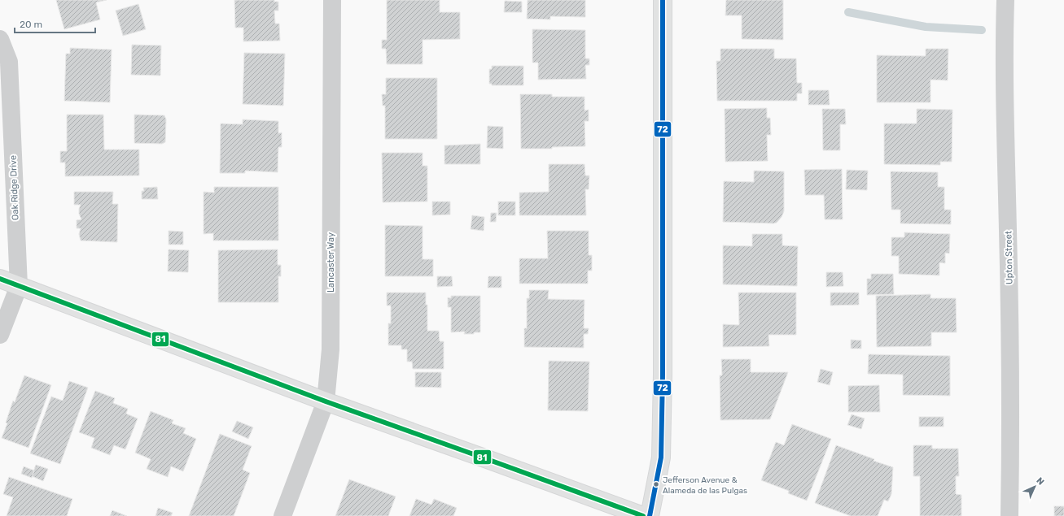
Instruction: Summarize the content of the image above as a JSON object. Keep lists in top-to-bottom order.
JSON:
{
  "streets": {
    "street": ["Oak Ridge Drive", "Upton Street", "Lancaster Way"]
  },
  "places": ["Jefferson Avenue & Alameda de las Pulgas"],
  "lines": ["transit line 72", "transit line 81"],
  "scale_bar": "20 m",
  "north": "top right"
}
